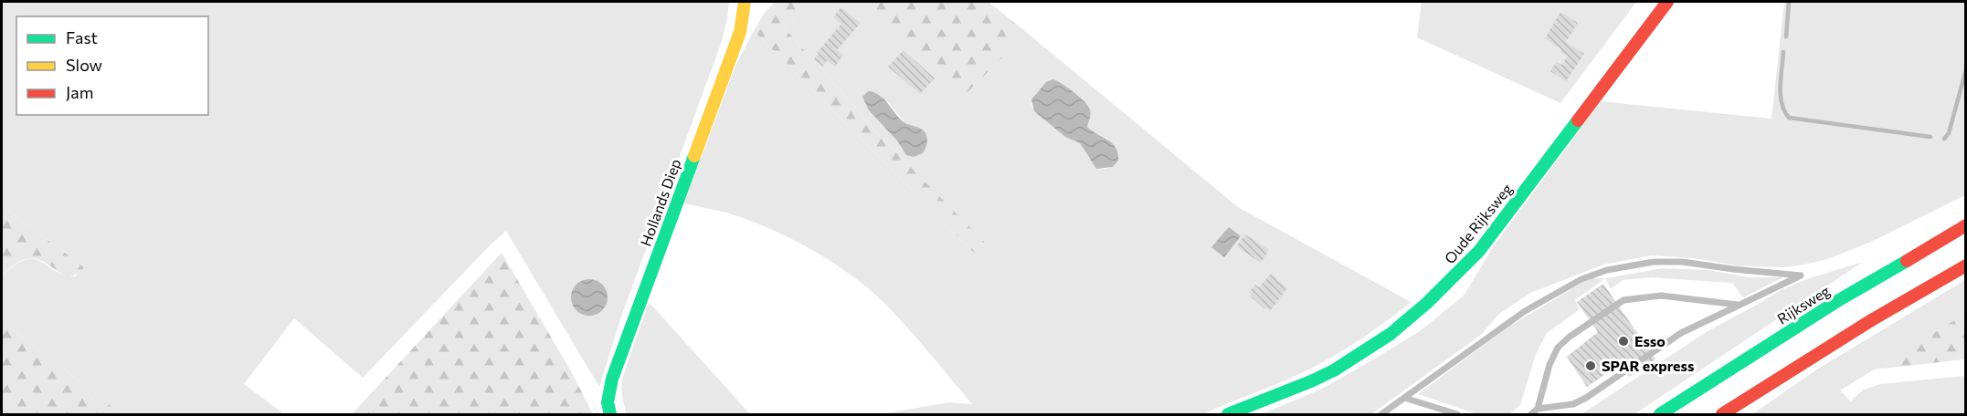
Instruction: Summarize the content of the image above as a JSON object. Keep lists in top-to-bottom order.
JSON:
{
  "streets": {
    "main road": ["Hollands Diep", "Oude Rijksweg", "Rijksweg"]
  },
  "places": ["Esso", "SPAR express"],
  "legend": ["Fast", "Slow", "Jam"]
}
